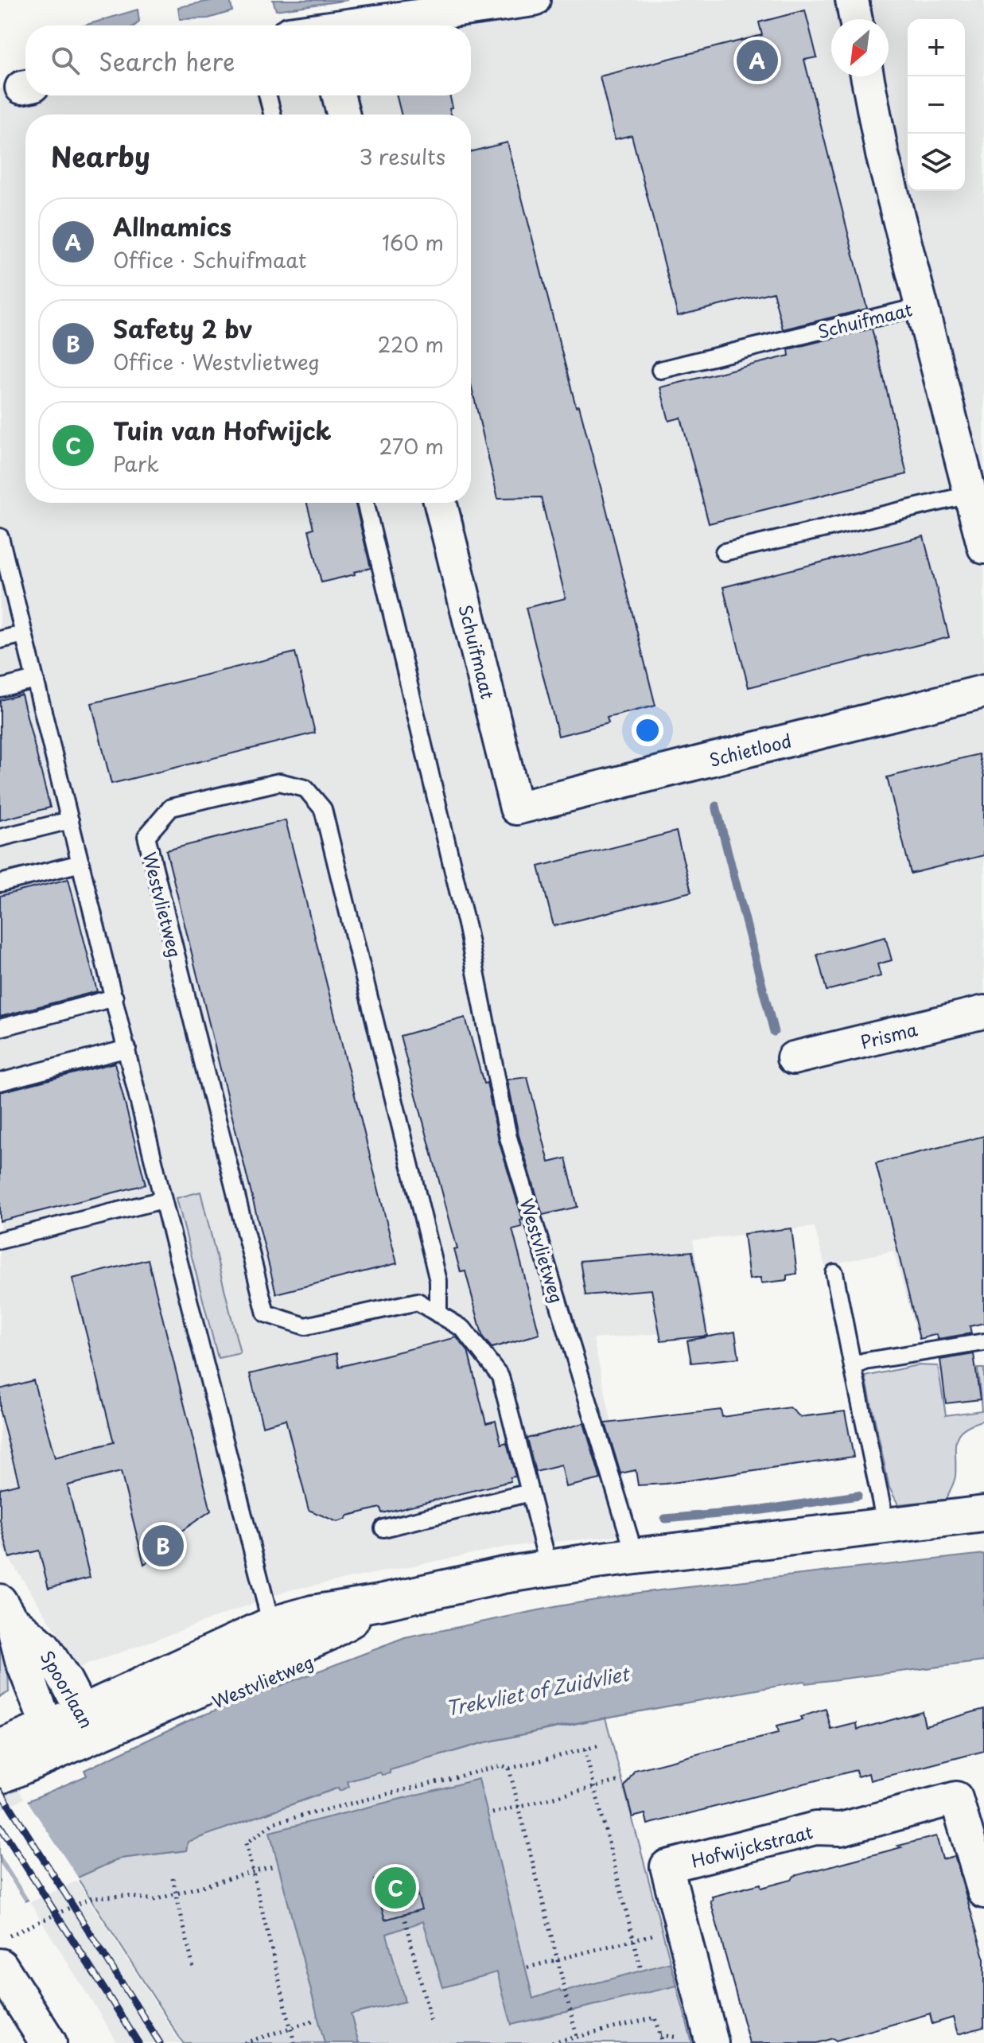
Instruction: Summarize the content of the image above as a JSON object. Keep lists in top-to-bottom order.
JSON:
{
  "streets": {
    "street": [
      "Schuifmaat",
      "Schietlood",
      "Prisma",
      "Spoorlaan",
      "Hofwijckstraat"
    ],
    "lane": ["Westvlietweg"]
  },
  "crossings": [
    ["Schuifmaat", "Schietlood"]
  ],
  "water": ["Trekvliet of Zuidvliet"],
  "north": "bottom left",
  "page": {
    "map_buttons": ["+", "−"],
    "search": "Search here",
    "pins": ["A", "B", "C"],
    "heading": ["Nearby", "3 results"],
    "list": [
      {
        "mark": "A",
        "name": "Allnamics",
        "note": "Office · Schuifmaat",
        "value": "160 m"
      },
      {
        "mark": "B",
        "name": "Safety 2 bv",
        "note": "Office · Westvlietweg",
        "value": "220 m"
      },
      {
        "mark": "C",
        "name": "Tuin van Hofwijck",
        "note": "Park",
        "value": "270 m"
      }
    ]
  }
}
